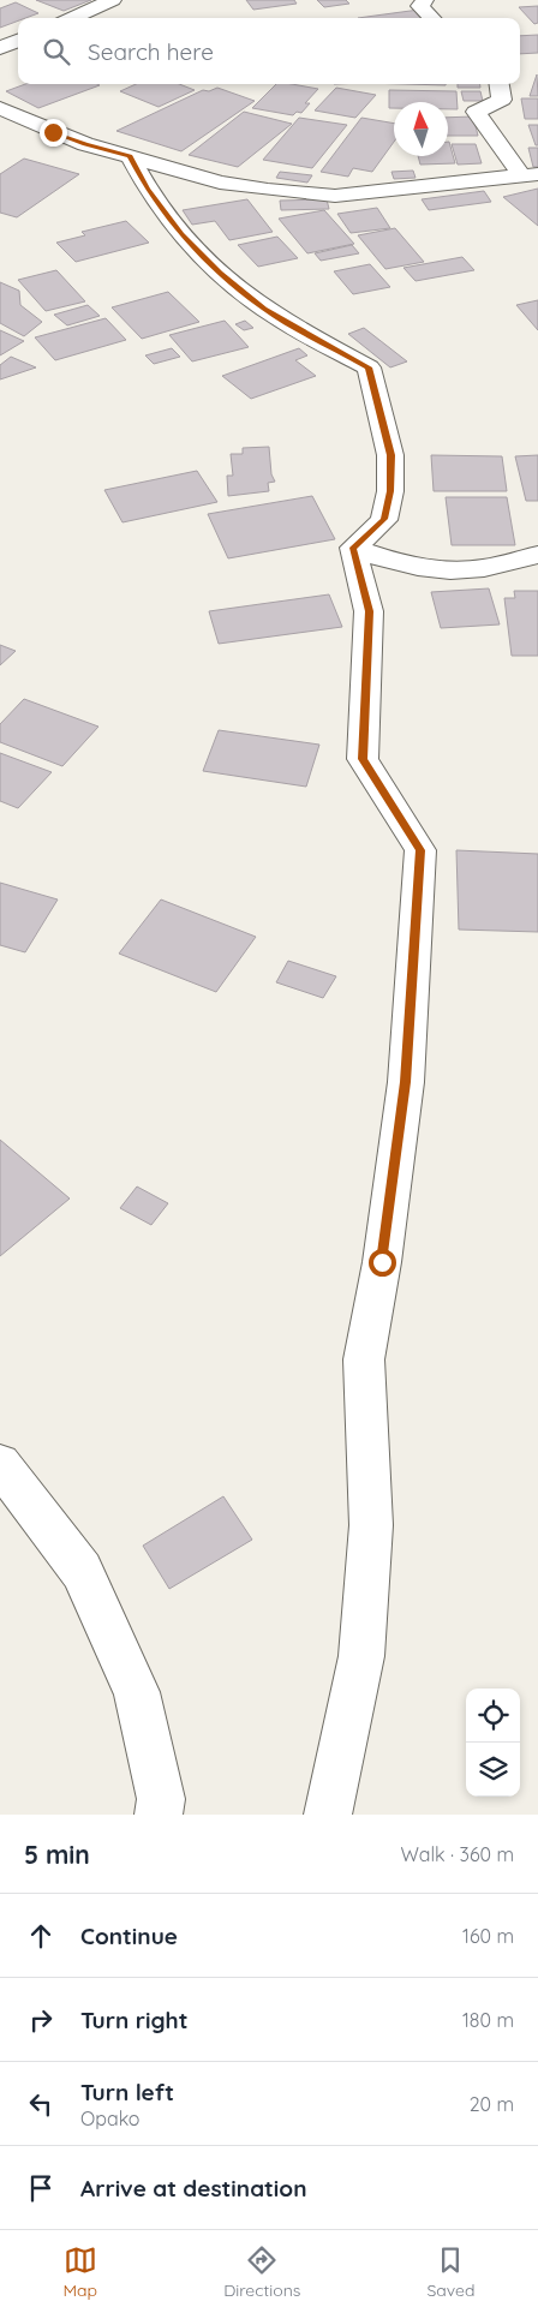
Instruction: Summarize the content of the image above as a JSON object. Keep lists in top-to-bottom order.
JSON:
{
  "north": "top",
  "page": {
    "search": "Search here",
    "heading": ["5 min", "Walk · 360 m"],
    "list": [
      ["Continue", "160 m"],
      ["Turn right", "180 m"],
      ["Turn left", "Opako", "20 m"],
      "Arrive at destination"
    ],
    "nav": ["Map", "Directions", "Saved"]
  }
}
